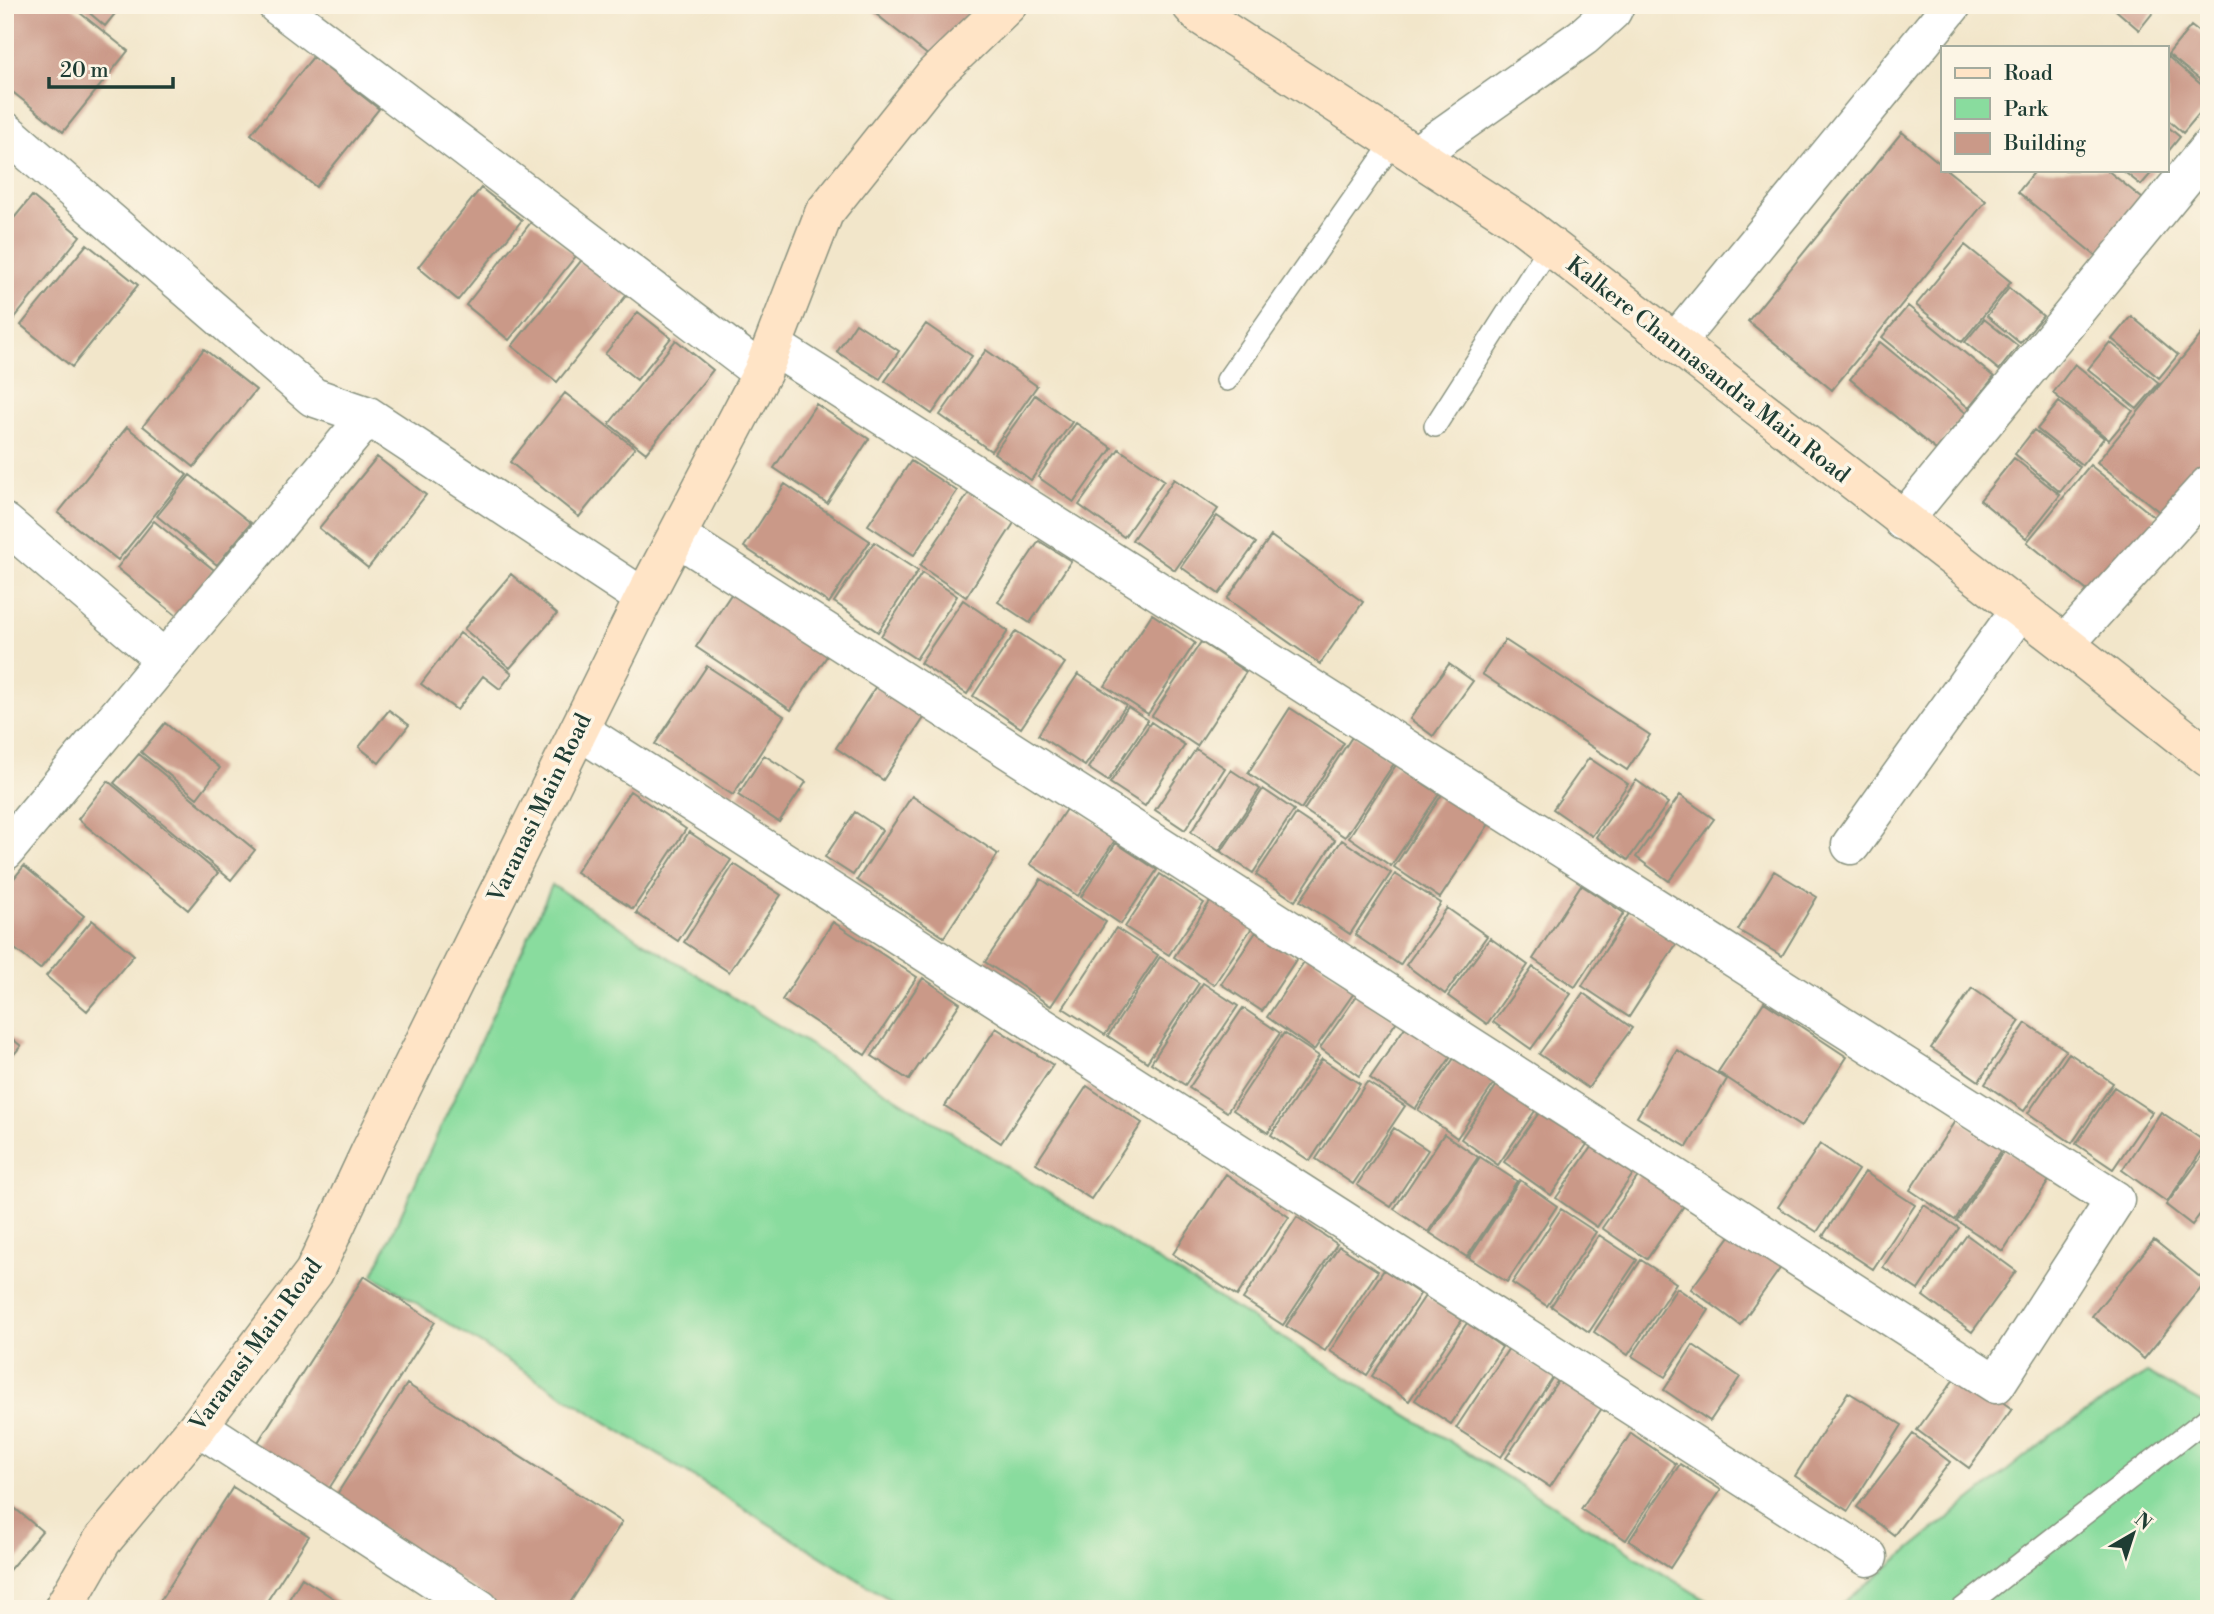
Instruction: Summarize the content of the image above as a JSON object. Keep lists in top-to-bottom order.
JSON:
{
  "streets": {
    "street": ["Kalkere Channasandra Main Road", "Varanasi Main Road"]
  },
  "legend": ["Road", "Park", "Building"],
  "scale_bar": "20 m",
  "north": "top right"
}
